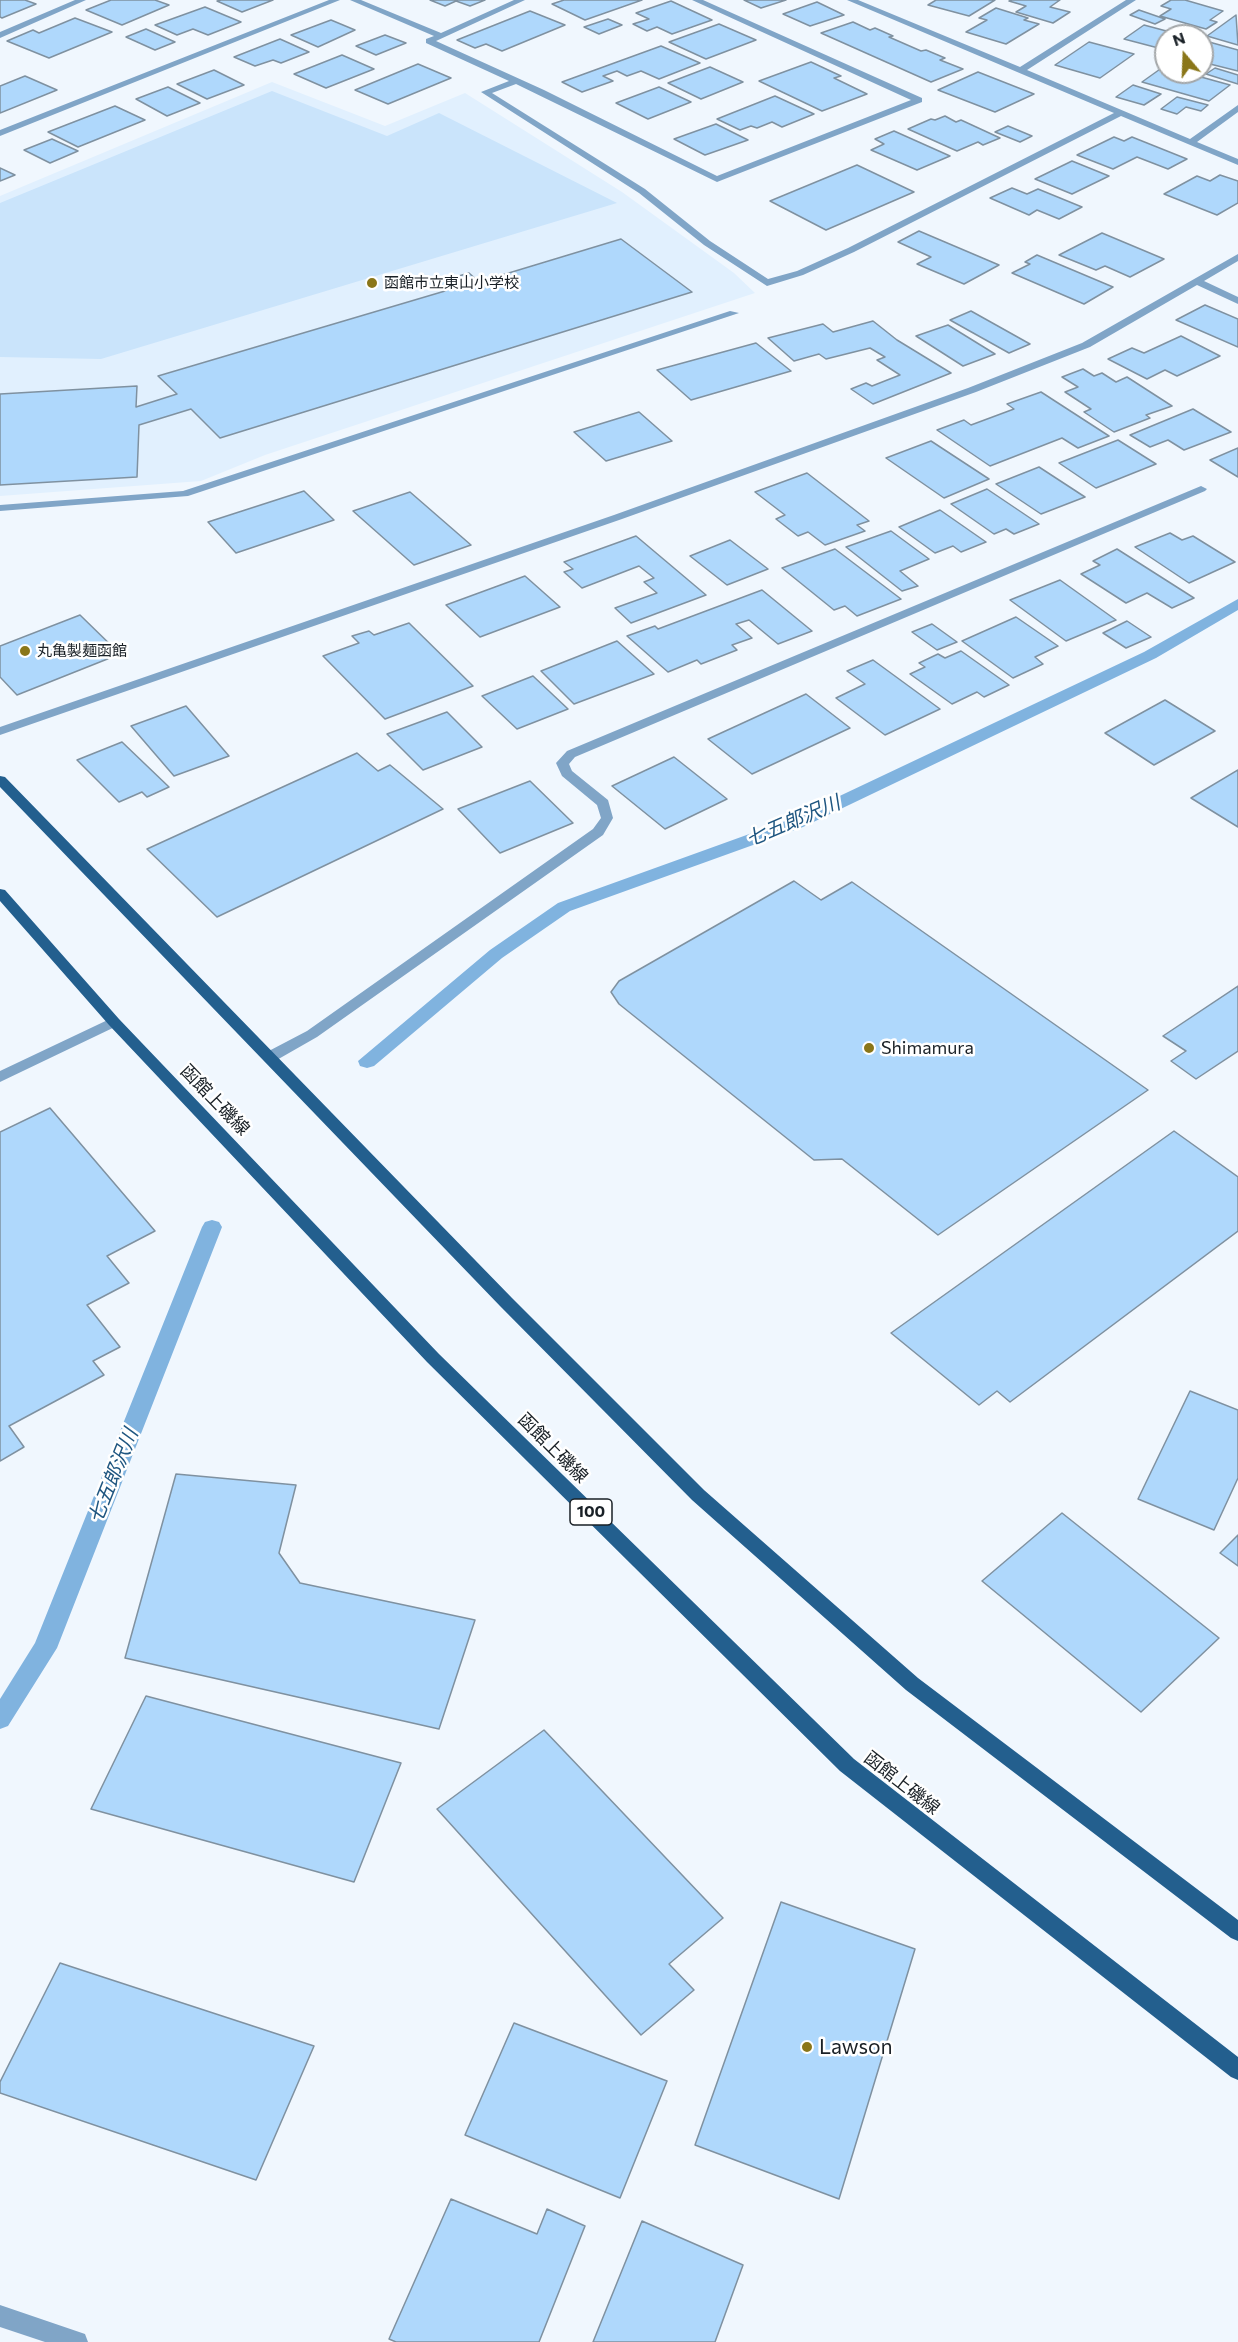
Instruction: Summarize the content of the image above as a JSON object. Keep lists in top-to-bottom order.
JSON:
{
  "streets": {
    "main road": ["函館上磯線", "100"]
  },
  "water": ["七五郎沢川"],
  "places": [
    "函館市立東山小学校",
    "丸亀製麺函館",
    "Shimamura",
    "Lawson"
  ],
  "north": "top"
}
